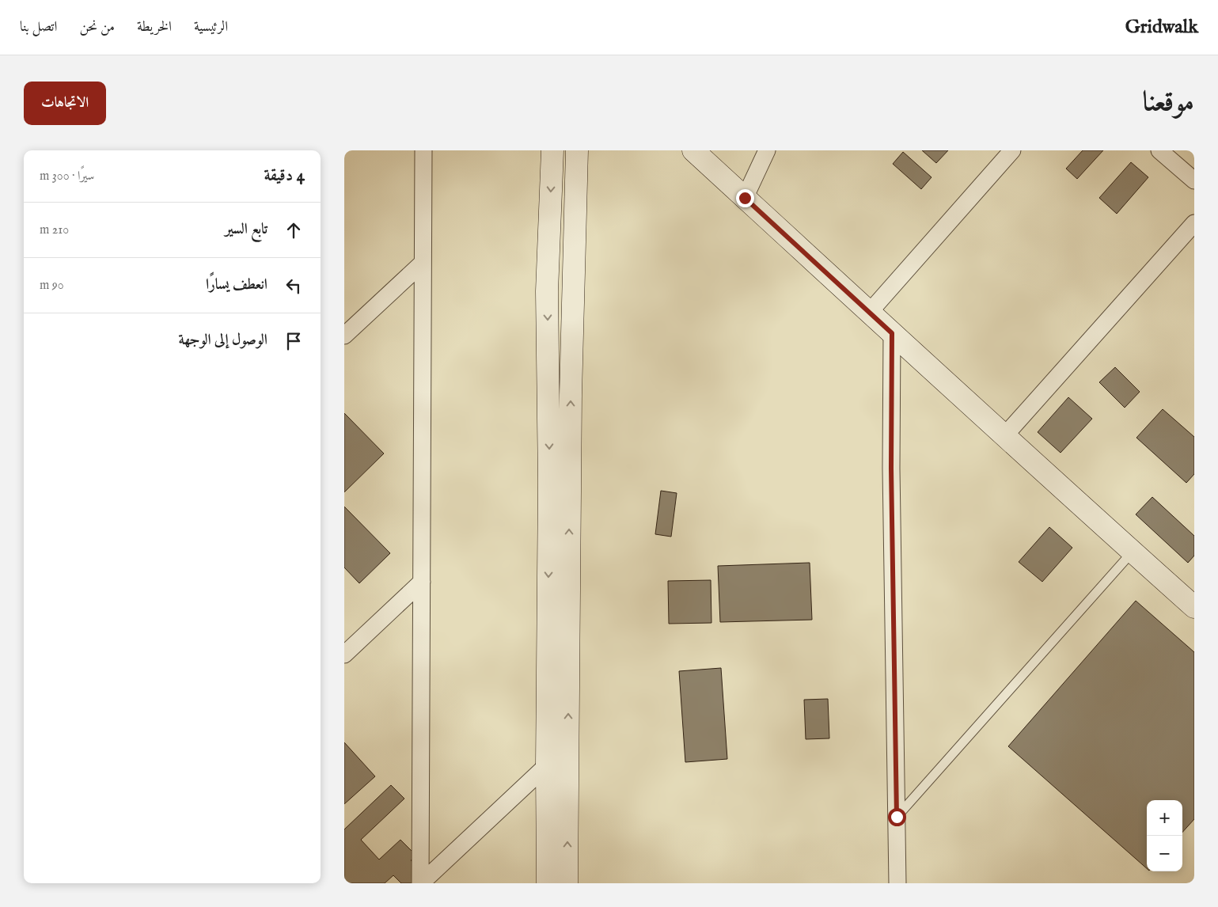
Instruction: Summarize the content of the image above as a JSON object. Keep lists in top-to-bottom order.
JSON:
{
  "page": {
    "header": "Gridwalk",
    "nav": [
      "الرئيسية",
      "الخريطة",
      "من نحن",
      "اتصل بنا"
    ],
    "title": "موقعنا",
    "buttons": "الاتجاهات",
    "heading": ["4 دقيقة", "سيرًا · 300 m"],
    "list": [
      ["تابع السير", "210 m"],
      ["انعطف يسارًا", "90 m"],
      "الوصول إلى الوجهة"
    ],
    "map_buttons": ["+", "−"]
  }
}
